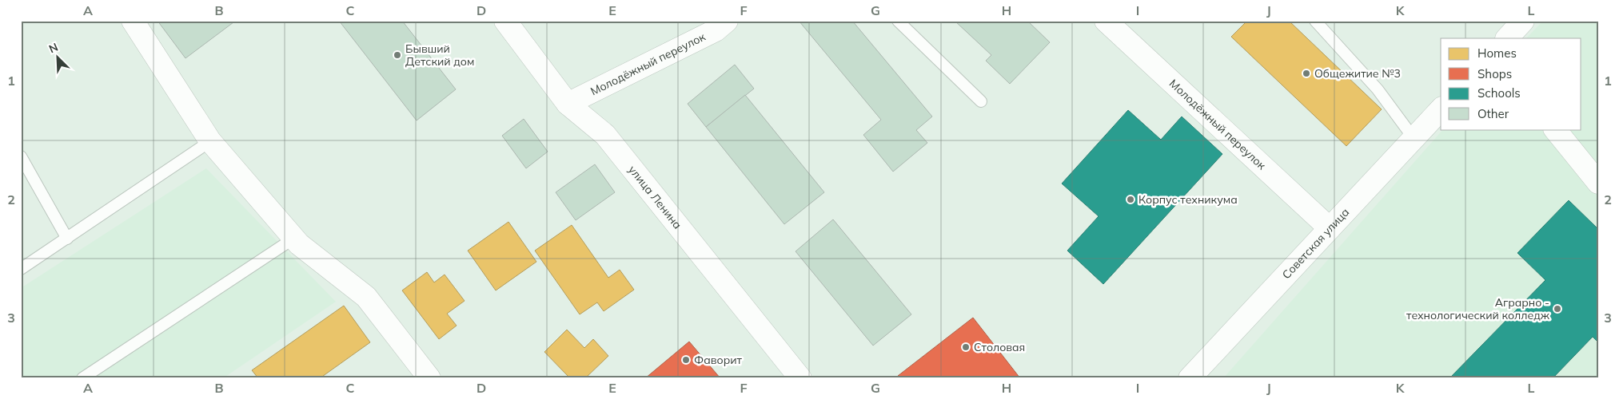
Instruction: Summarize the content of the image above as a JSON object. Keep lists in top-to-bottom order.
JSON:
{
  "streets": {
    "street": ["Молодёжный переулок", "улица Ленина", "Советская улица"]
  },
  "crossings": [
    ["Молодёжный переулок", "улица Ленина"],
    ["Молодёжный переулок", "Советская улица"]
  ],
  "places": [
    "Бывший Детский дом",
    "Общежитие №3",
    "Корпус техникума",
    "Аграрно - технологический колледж",
    "Столовая",
    "Фаворит"
  ],
  "legend": [
    "Homes",
    "Shops",
    "Schools",
    "Other"
  ],
  "north": "top left",
  "grid": {
    "columns": [
      "A",
      "B",
      "C",
      "D",
      "E",
      "F",
      "G",
      "H",
      "I",
      "J",
      "K",
      "L"
    ],
    "rows": ["1", "2", "3"]
  }
}
